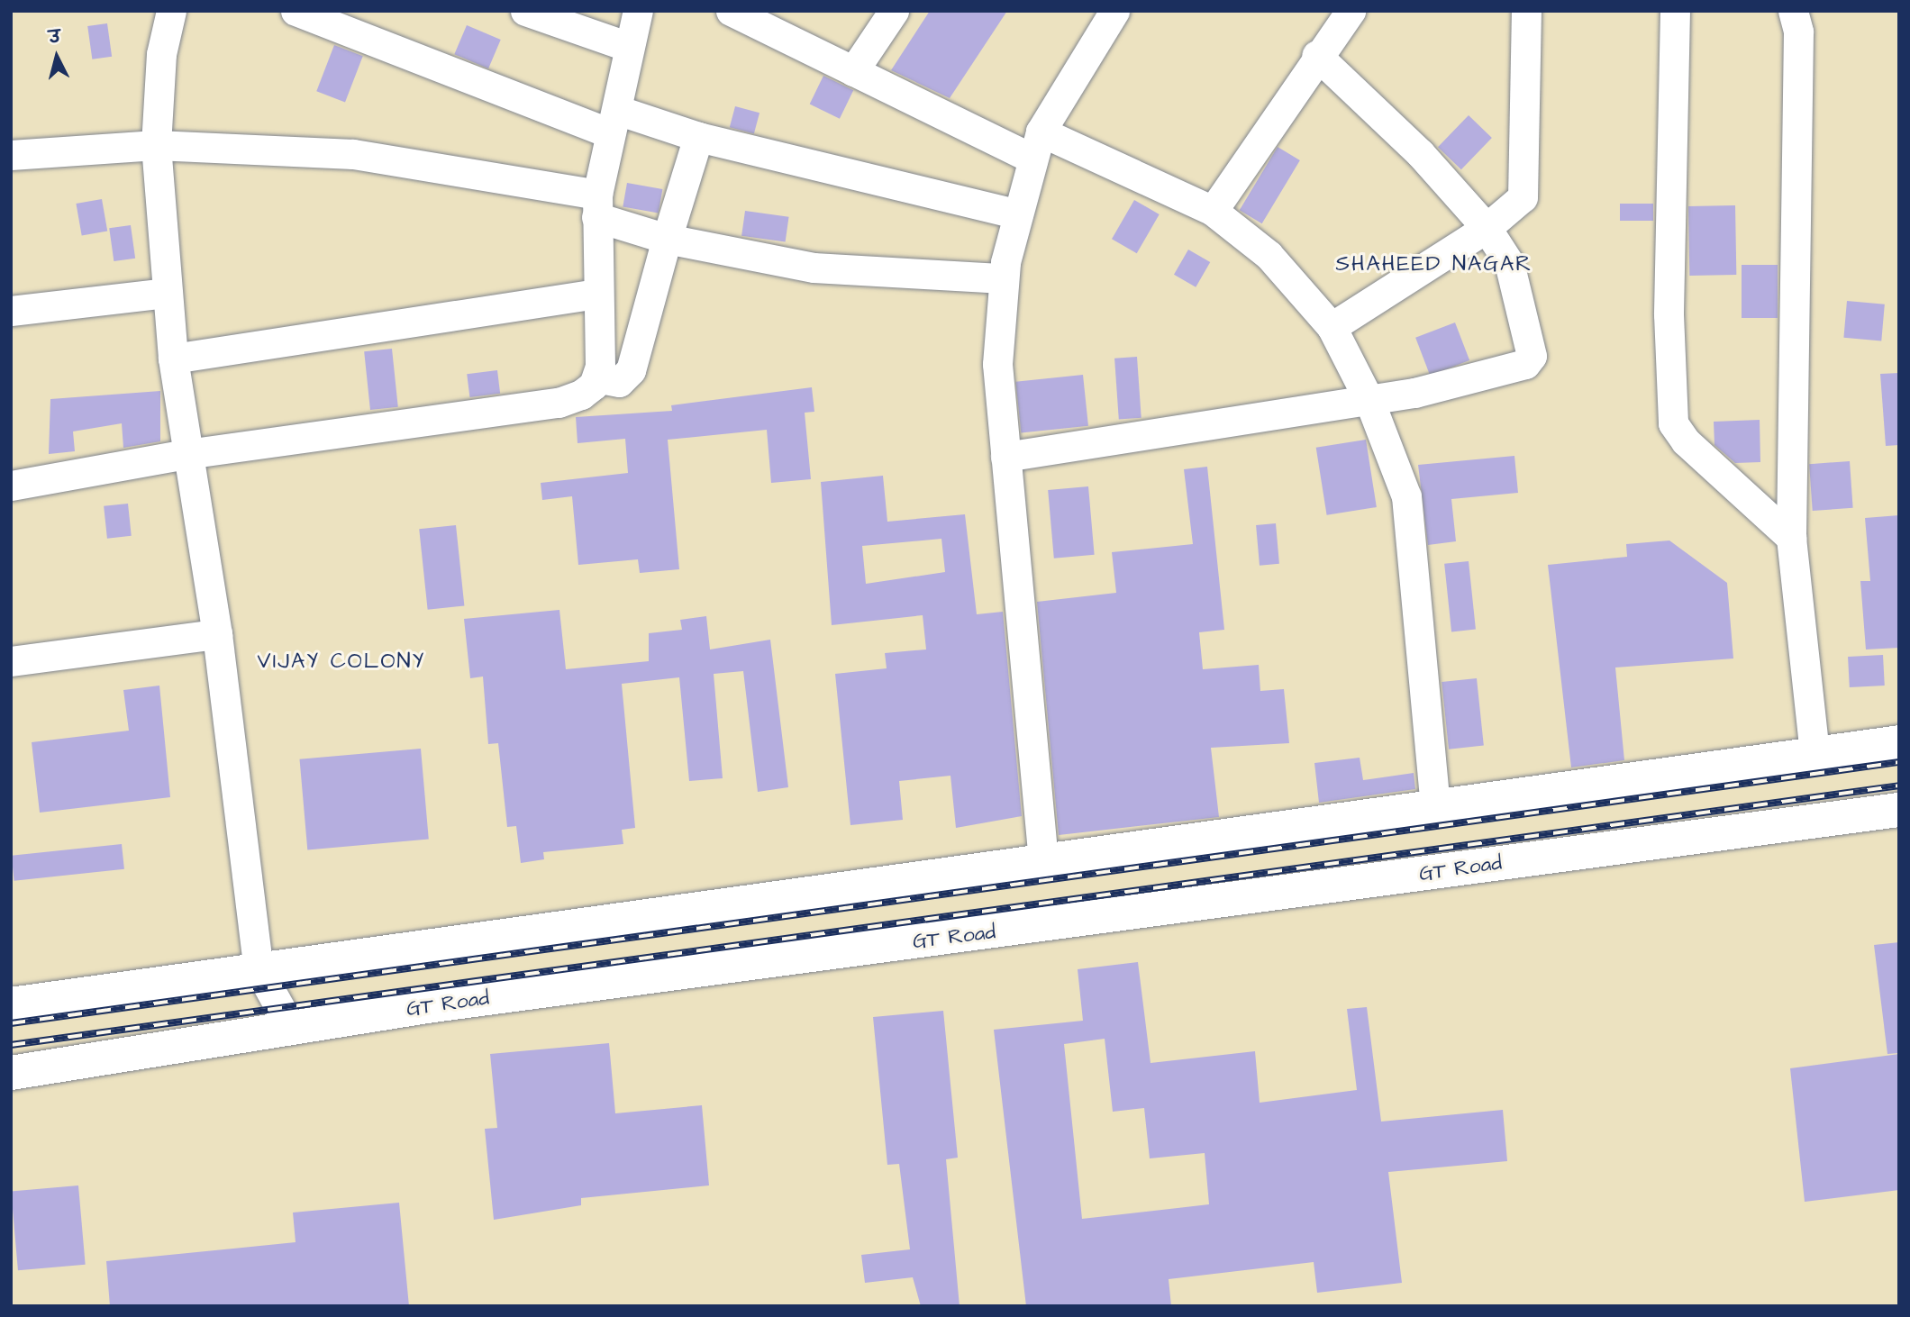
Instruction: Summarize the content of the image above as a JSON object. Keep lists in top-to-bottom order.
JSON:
{
  "streets": {
    "highway": ["GT Road"]
  },
  "districts": ["SHAHEED NAGAR", "VIJAY COLONY"],
  "north": "top"
}
